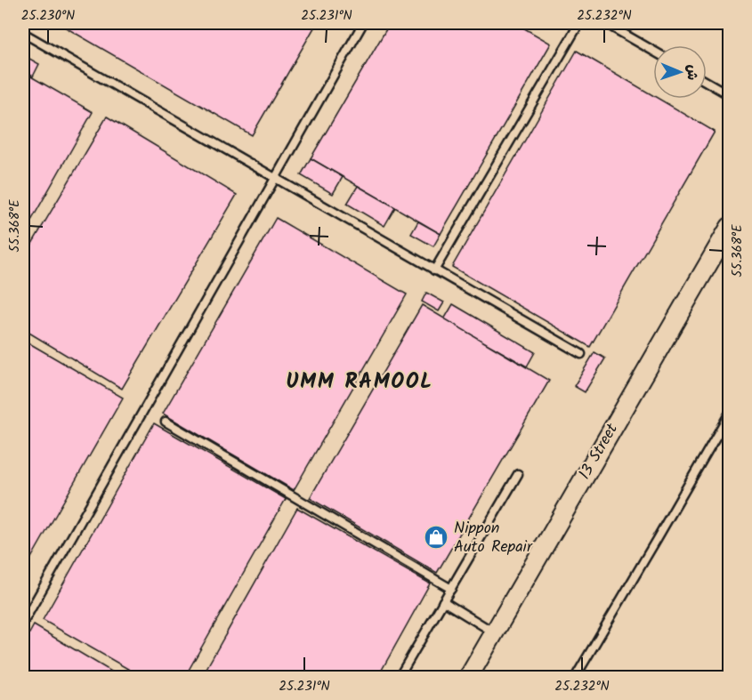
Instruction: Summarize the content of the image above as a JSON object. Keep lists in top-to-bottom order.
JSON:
{
  "streets": {
    "street": ["13 Street"]
  },
  "districts": ["UMM RAMOOL"],
  "places": {
    "shop": ["Nippon Auto Repair"]
  },
  "north": "right",
  "coordinates": [
    "25.230°N",
    "25.231°N",
    "25.232°N",
    "55.368°E"
  ]
}
